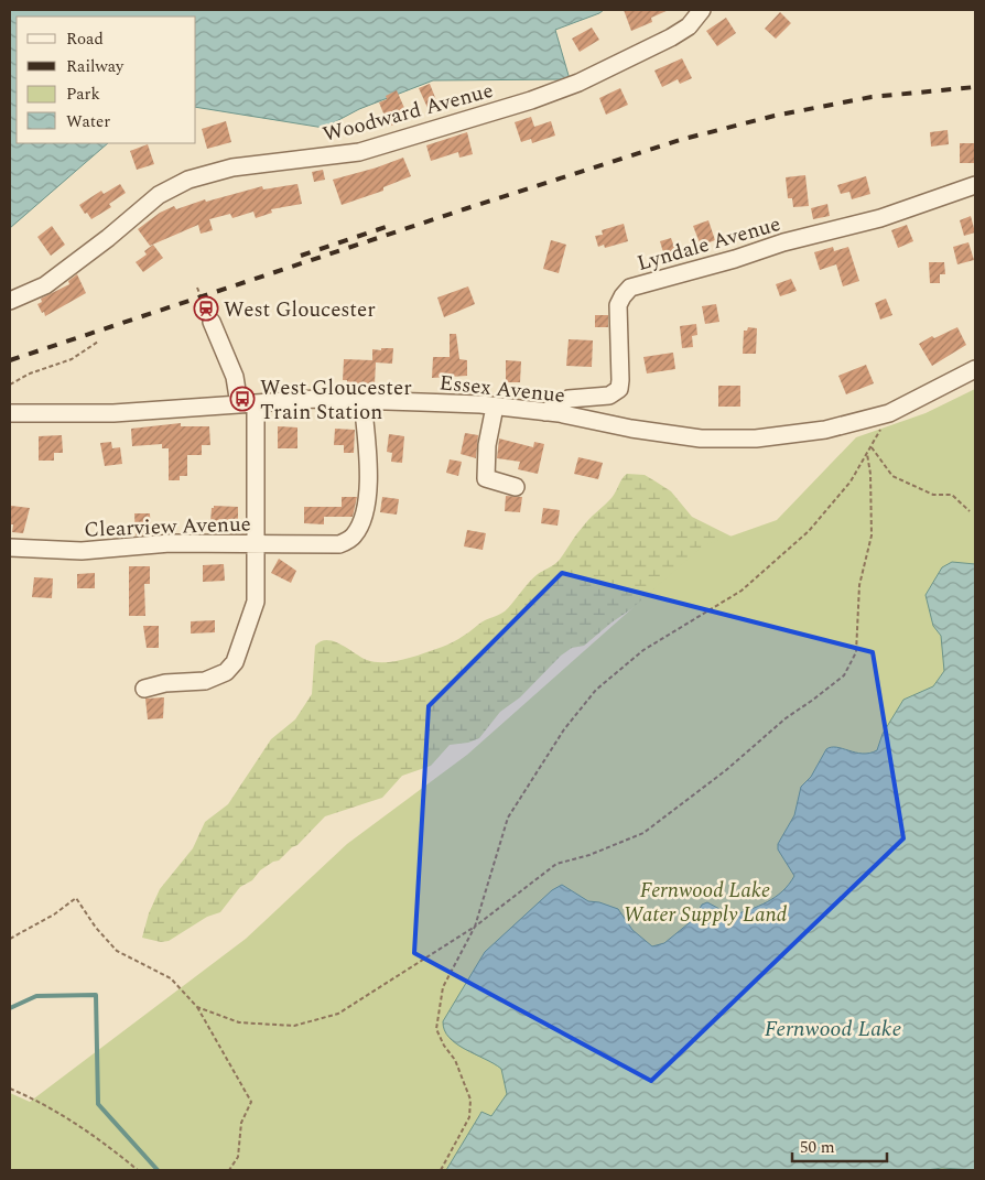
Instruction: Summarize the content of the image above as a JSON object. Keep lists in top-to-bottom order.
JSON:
{
  "streets": {
    "street": [
      "Woodward Avenue",
      "Lyndale Avenue",
      "Essex Avenue",
      "Clearview Avenue"
    ]
  },
  "crossings": [
    ["Lyndale Avenue", "Essex Avenue"],
    ["Essex Avenue", "Clearview Avenue"]
  ],
  "water": ["Fernwood Lake"],
  "parks": ["Fernwood Lake Water Supply Land"],
  "places": {
    "station": ["West Gloucester"],
    "bus stop": ["West Gloucester Train Station"]
  },
  "legend": [
    "Road",
    "Railway",
    "Park",
    "Water"
  ],
  "scale_bar": "50 m"
}
